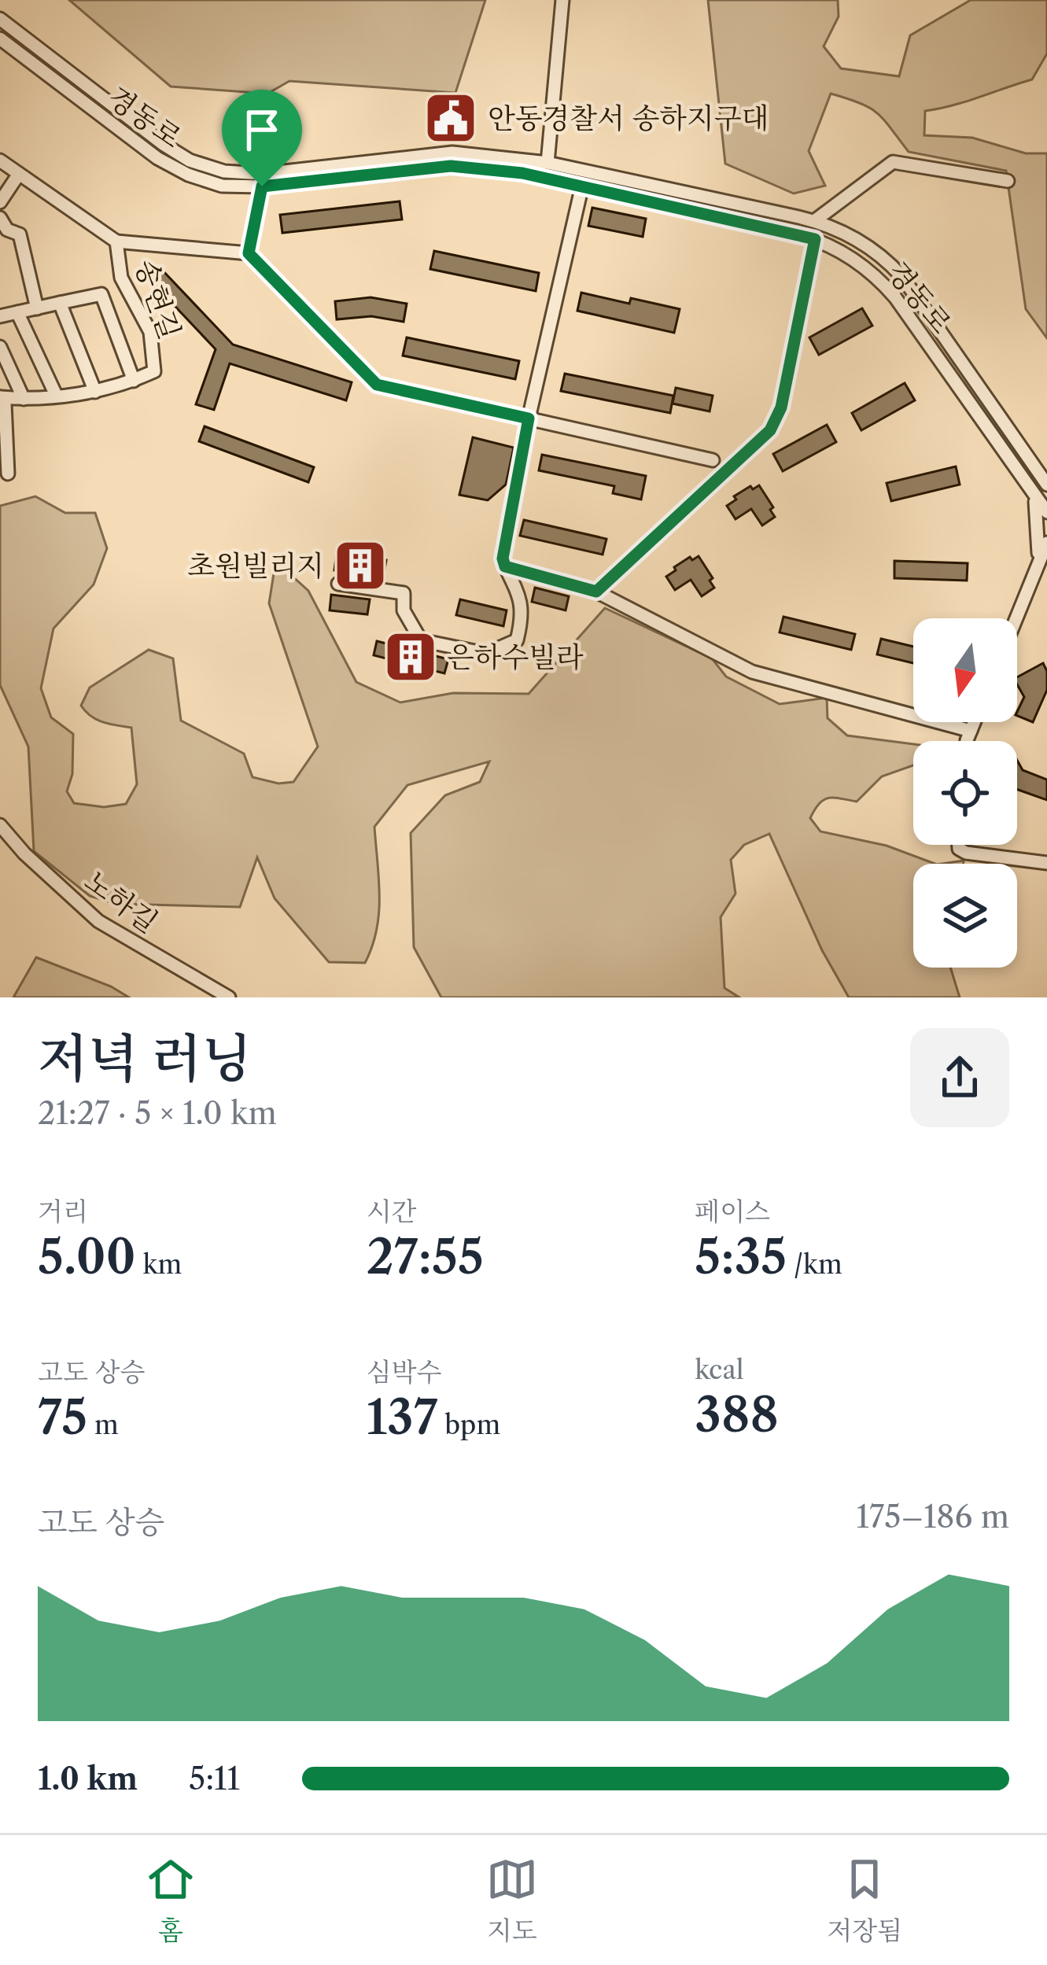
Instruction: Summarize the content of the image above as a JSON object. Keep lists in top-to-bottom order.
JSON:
{
  "streets": {
    "street": ["경동로", "송현길", "노하길"]
  },
  "places": {
    "public building": ["안동경찰서 송하지구대"],
    "building": ["초원빌리지", "은하수빌라"]
  },
  "north": "bottom",
  "page": {
    "heading": ["저녁 러닝", "21:27 · 5 × 1.0 km"],
    "stats": [
      ["거리", "5.00 km"],
      ["시간", "27:55"],
      ["페이스", "5:35 /km"],
      ["고도 상승", "75 m"],
      ["심박수", "137 bpm"],
      ["kcal", "388"]
    ],
    "chart": ["고도 상승", "175–186 m"],
    "list": [
      {
        "name": "1.0 km",
        "note": "5:11"
      }
    ],
    "tabs": ["홈", "지도", "저장됨"]
  }
}
